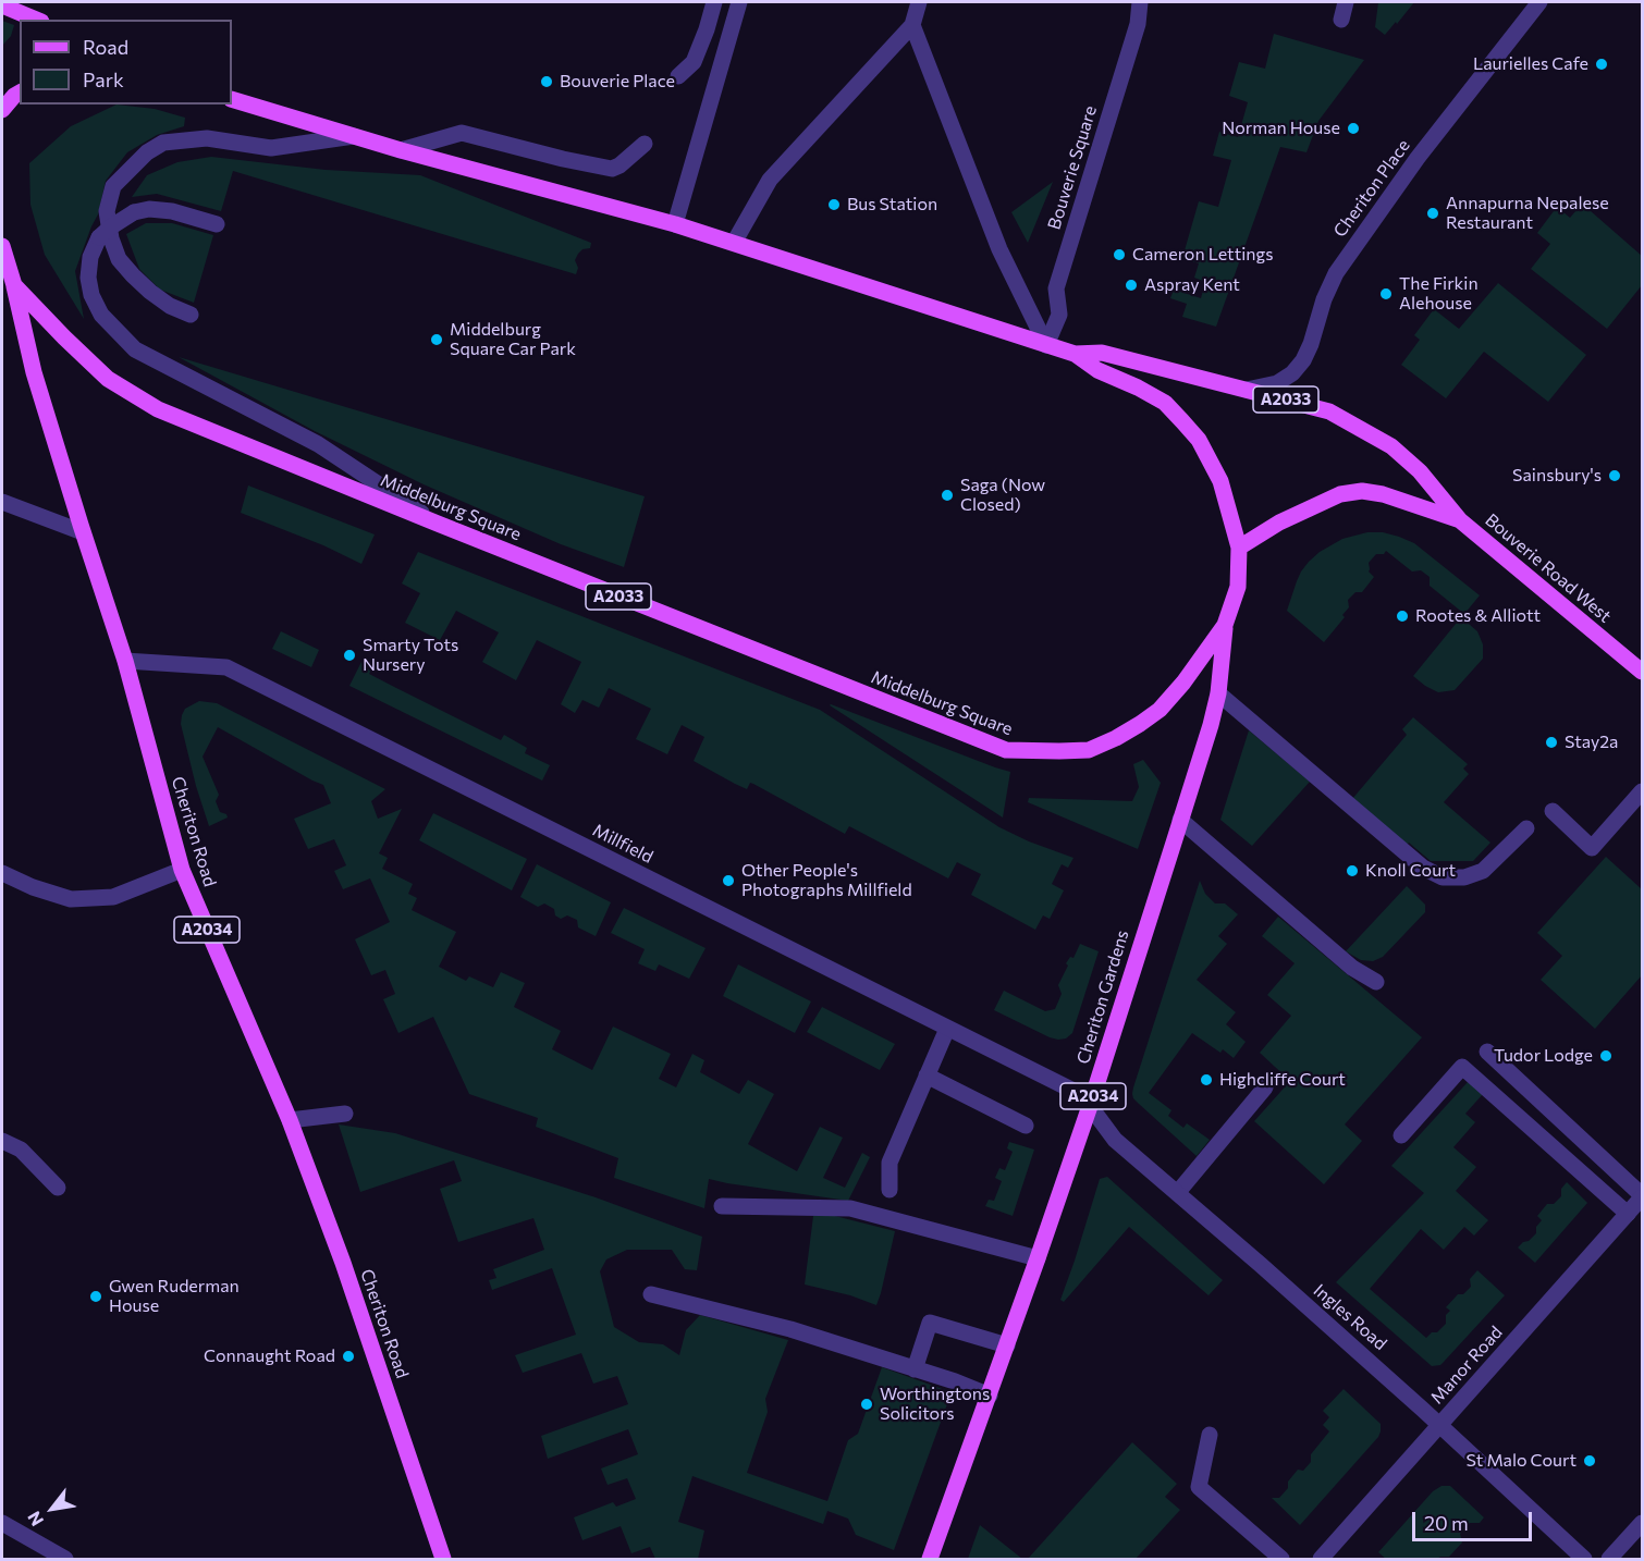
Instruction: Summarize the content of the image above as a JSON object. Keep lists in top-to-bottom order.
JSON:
{
  "streets": {
    "main road": [
      "A2033",
      "Middelburg Square",
      "Bouverie Road West",
      "Cheriton Road",
      "A2034",
      "Cheriton Gardens"
    ],
    "street": [
      "Bouverie Square",
      "Cheriton Place",
      "Millfield",
      "Ingles Road",
      "Manor Road"
    ]
  },
  "crossings": [
    ["Bouverie Square", "Middelburg Square"],
    ["Cheriton Place", "A2033"],
    ["A2033", "Middelburg Square"],
    ["A2033", "Bouverie Road West"],
    ["Middelburg Square", "Cheriton Road"],
    ["Middelburg Square", "Cheriton Gardens"],
    ["Cheriton Road", "Millfield"],
    ["Millfield", "Cheriton Gardens"],
    ["Millfield", "Ingles Road"],
    ["Cheriton Gardens", "Ingles Road"],
    ["Ingles Road", "Manor Road"]
  ],
  "places": [
    "Laurielles Cafe",
    "Bouverie Place",
    "Norman House",
    "Bus Station",
    "Annapurna Nepalese Restaurant",
    "Cameron Lettings",
    "Aspray Kent",
    "The Firkin Alehouse",
    "Middelburg Square Car Park",
    "Sainsbury's",
    "Saga (Now Closed)",
    "Rootes & Alliott",
    "Smarty Tots Nursery",
    "Stay2a",
    "Knoll Court",
    "Other People's Photographs Millfield",
    "Tudor Lodge",
    "Highcliffe Court",
    "Gwen Ruderman House",
    "Connaught Road",
    "Worthingtons Solicitors",
    "St Malo Court"
  ],
  "legend": ["Road", "Park"],
  "scale_bar": "20 m",
  "north": "bottom left"
}
